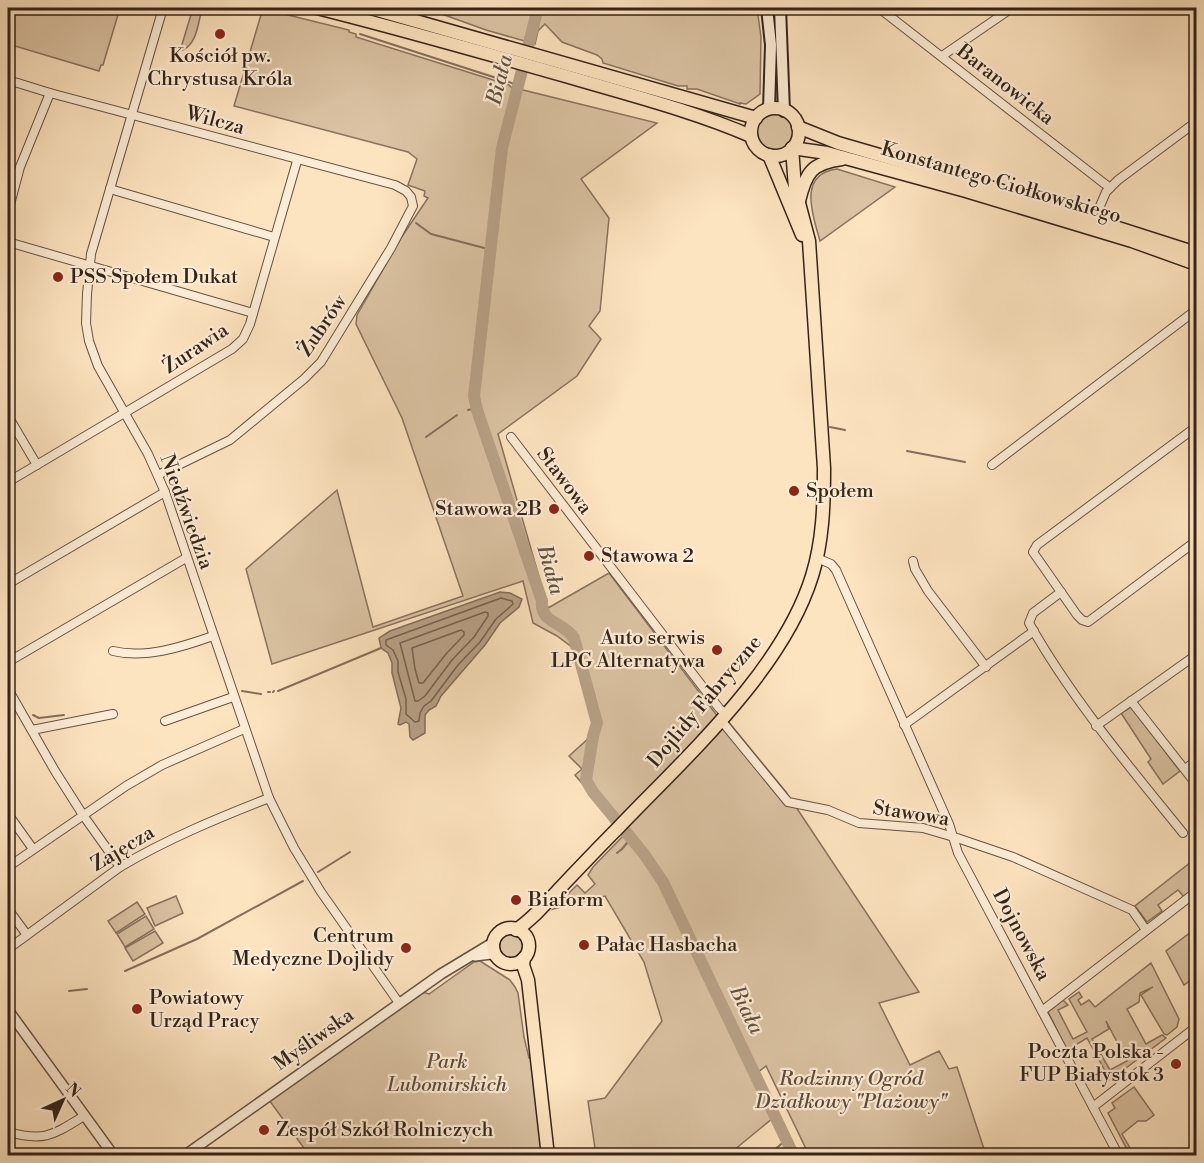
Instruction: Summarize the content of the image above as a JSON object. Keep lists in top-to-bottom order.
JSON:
{
  "streets": {
    "main road": ["Konstantego Ciołkowskiego", "Dojlidy Fabryczne"],
    "street": [
      "Baranowicka",
      "Wilcza",
      "Żubrów",
      "Żurawia",
      "Stawowa",
      "Niedźwiedzia",
      "Zajęcza",
      "Dojnowska",
      "Myśliwska"
    ]
  },
  "crossings": [
    ["Wilcza", "Żubrów"],
    ["Wilcza", "Żurawia"],
    ["Wilcza", "Niedźwiedzia"],
    ["Żubrów", "Niedźwiedzia"],
    ["Żurawia", "Niedźwiedzia"],
    ["Stawowa", "Dojlidy Fabryczne"],
    ["Stawowa", "Dojnowska"],
    ["Niedźwiedzia", "Zajęcza"],
    ["Niedźwiedzia", "Myśliwska"],
    ["Dojlidy Fabryczne", "Dojnowska"],
    ["Dojlidy Fabryczne", "Myśliwska"]
  ],
  "water": ["Biała"],
  "parks": ["Park Lubomirskich", "Rodzinny Ogród Działkowy \"Plażowy\""],
  "places": [
    "Kościół pw. Chrystusa Króla",
    "PSS Społem Dukat",
    "Społem",
    "Stawowa 2B",
    "Stawowa 2",
    "Auto serwis LPG Alternatywa",
    "Biaform",
    "Pałac Hasbacha",
    "Centrum Medyczne Dojlidy",
    "Powiatowy Urząd Pracy",
    "Poczta Polska - FUP Białystok 3",
    "Zespół Szkół Rolniczych"
  ],
  "north": "top right"
}
